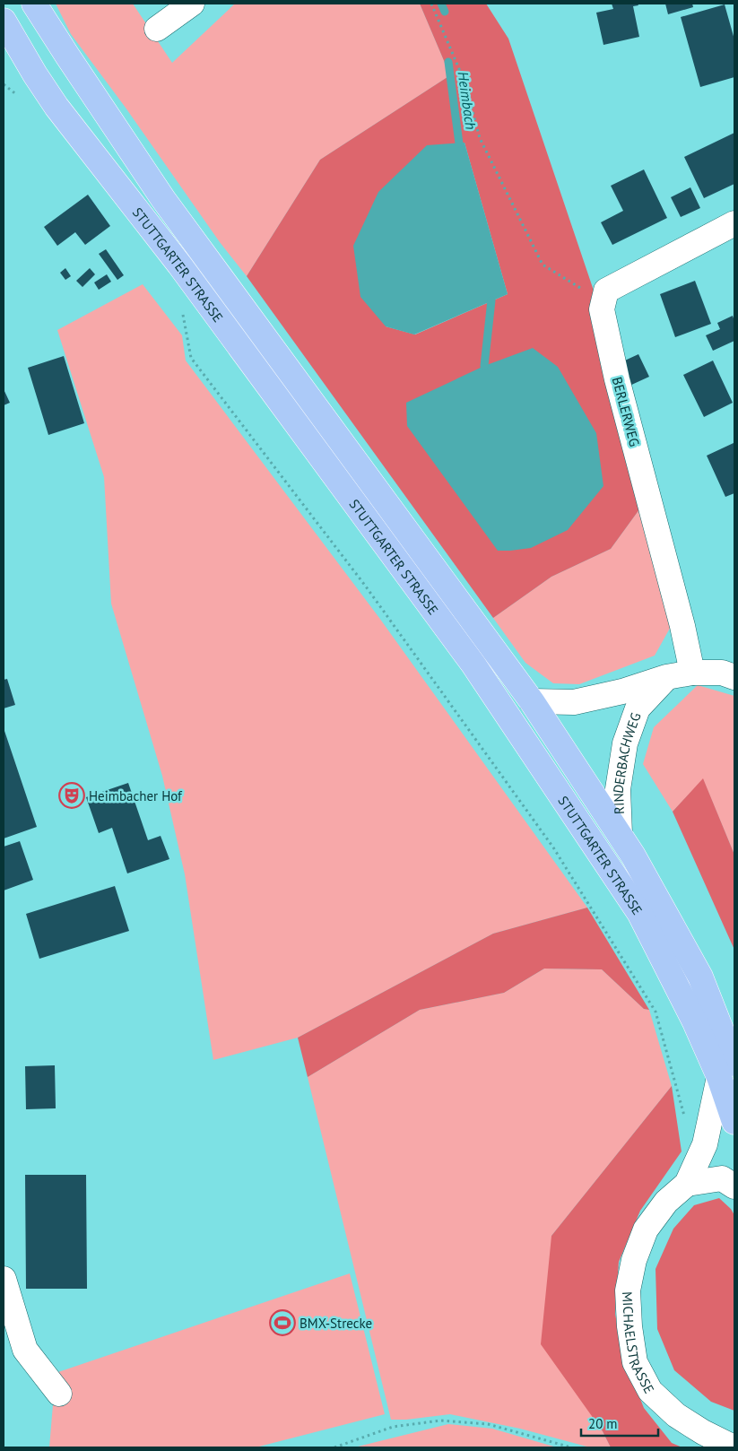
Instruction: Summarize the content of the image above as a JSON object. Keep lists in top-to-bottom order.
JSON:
{
  "streets": {
    "main road": ["STUTTGARTER STRASSE"],
    "street": ["BERLERWEG", "RINDERBACHWEG", "MICHAELSTRASSE"]
  },
  "crossings": [
    ["STUTTGARTER STRASSE", "RINDERBACHWEG"],
    ["STUTTGARTER STRASSE", "MICHAELSTRASSE"]
  ],
  "water": ["Heimbach"],
  "places": {
    "theatre": ["Heimbacher Hof"],
    "sports": ["BMX-Strecke"]
  },
  "scale_bar": "20 m"
}
